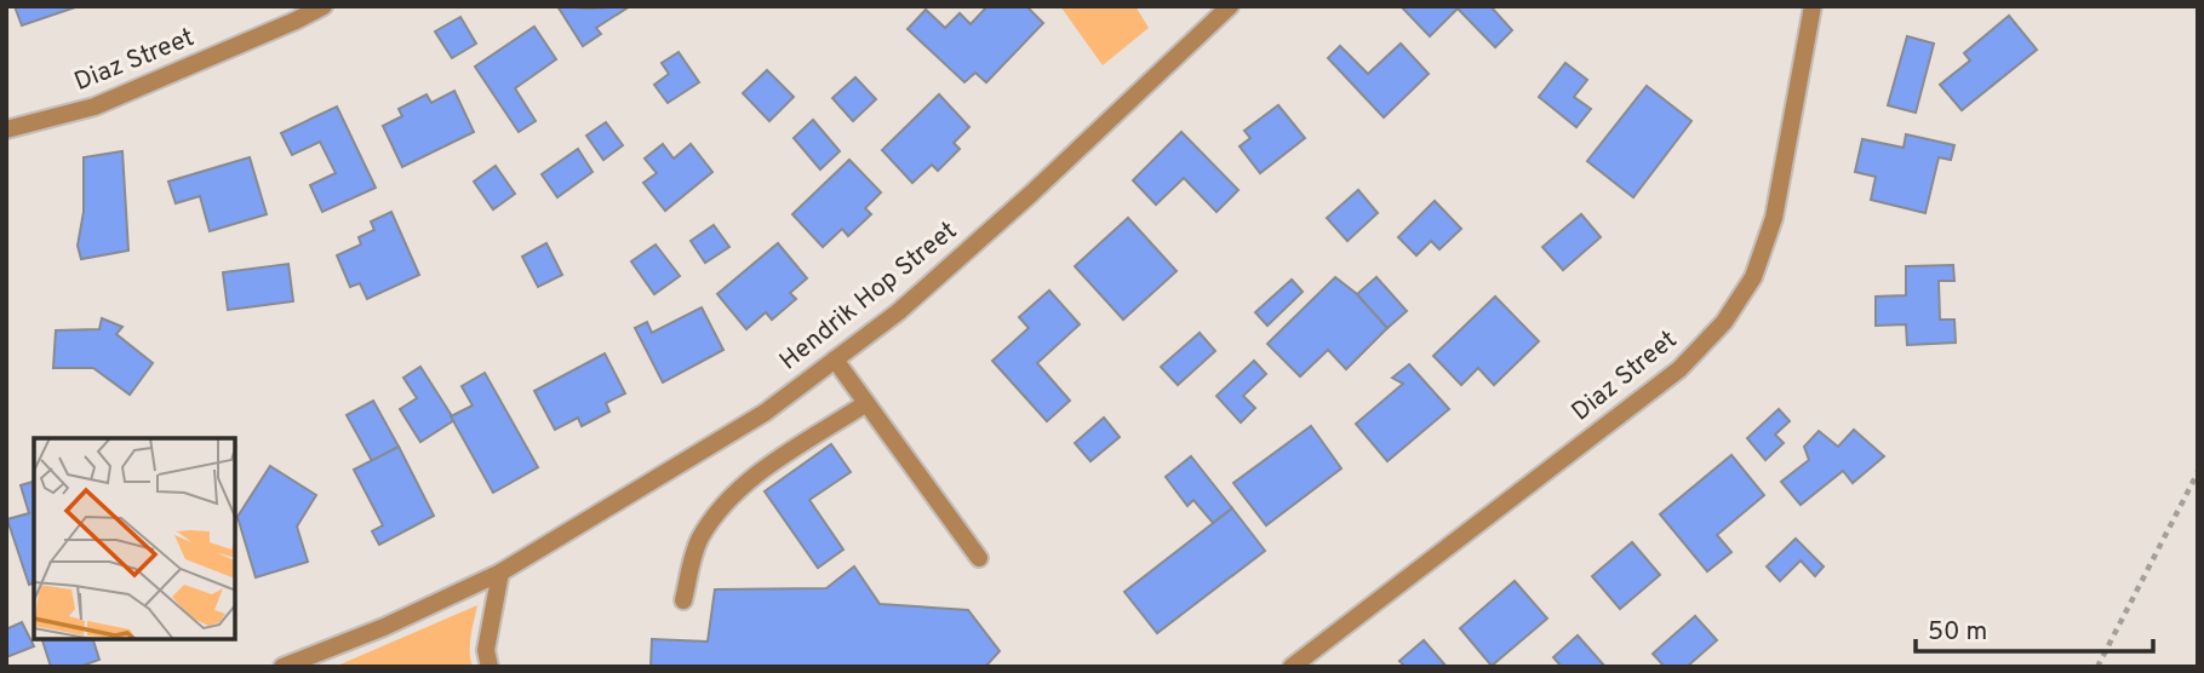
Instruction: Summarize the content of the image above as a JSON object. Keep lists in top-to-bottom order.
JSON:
{
  "streets": {
    "street": ["Diaz Street", "Hendrik Hop Street"]
  },
  "scale_bar": "50 m"
}
